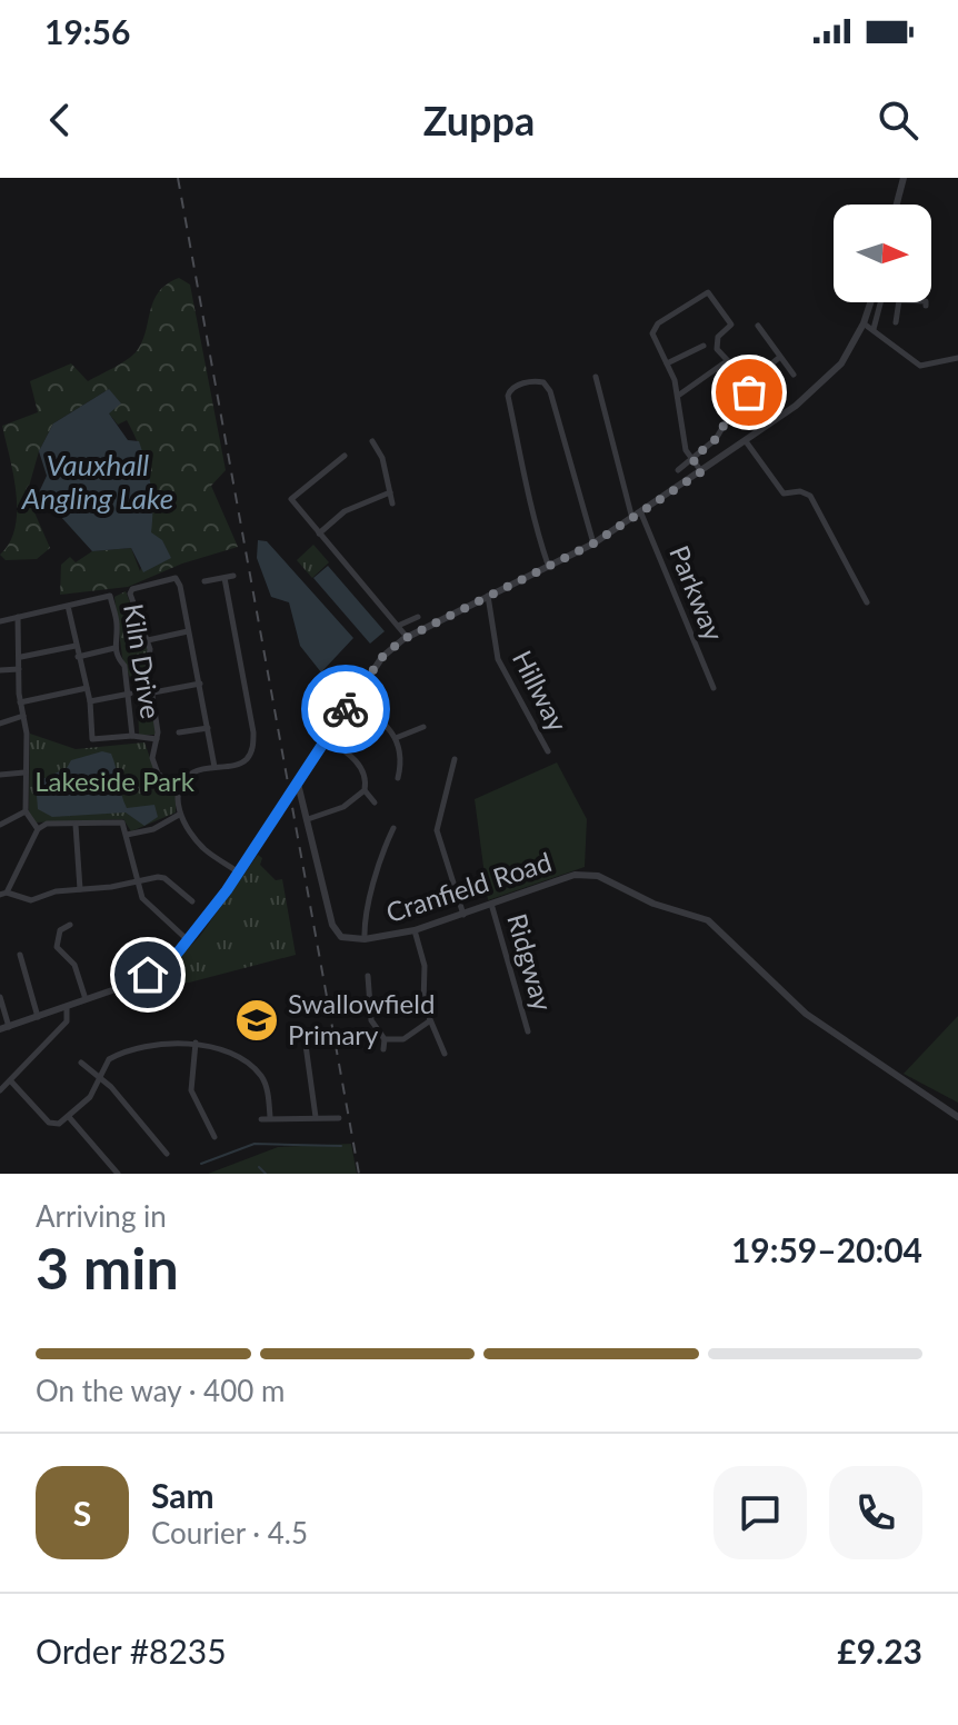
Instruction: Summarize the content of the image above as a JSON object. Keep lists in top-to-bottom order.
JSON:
{
  "streets": {
    "street": [
      "Parkway",
      "Kiln Drive",
      "Hillway",
      "Cranfield Road",
      "Ridgway"
    ]
  },
  "crossings": [
    ["Cranfield Road", "Ridgway"]
  ],
  "water": ["Vauxhall Angling Lake"],
  "parks": ["Lakeside Park"],
  "places": {
    "school or university": ["Swallowfield Primary"]
  },
  "north": "right",
  "page": {
    "status": "19:56",
    "header": "Zuppa",
    "heading": ["3 min", "Arriving in", "19:59–20:04"],
    "panel": [
      "Sam",
      "Courier · 4.5",
      "Order #8235",
      "£9.23"
    ],
    "bar": "On the way · 400 m",
    "round": "S"
  }
}
